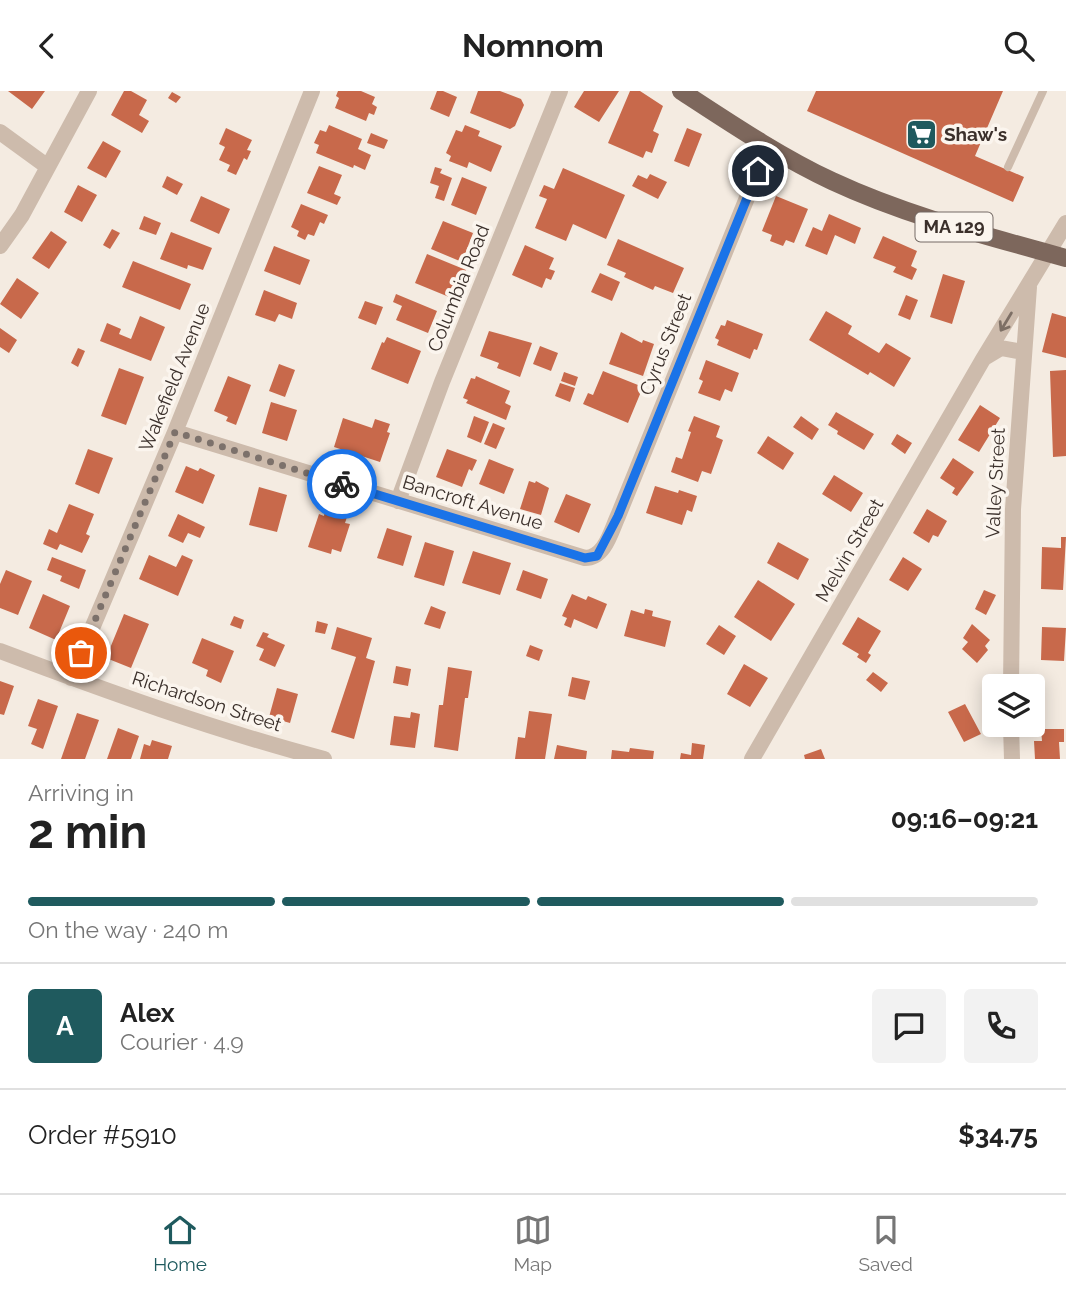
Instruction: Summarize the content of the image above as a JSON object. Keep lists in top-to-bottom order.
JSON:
{
  "streets": {
    "main road": ["MA 129"],
    "street": [
      "Columbia Road",
      "Cyrus Street",
      "Wakefield Avenue",
      "Valley Street",
      "Bancroft Avenue",
      "Melvin Street",
      "Richardson Street"
    ]
  },
  "crossings": [
    ["MA 129", "Cyrus Street"],
    ["MA 129", "Melvin Street"],
    ["Columbia Road", "Bancroft Avenue"],
    ["Cyrus Street", "Bancroft Avenue"],
    ["Wakefield Avenue", "Bancroft Avenue"],
    ["Wakefield Avenue", "Richardson Street"],
    ["Valley Street", "Melvin Street"]
  ],
  "places": {
    "supermarket": ["Shaw's"]
  },
  "page": {
    "header": "Nomnom",
    "heading": ["2 min", "Arriving in", "09:16–09:21"],
    "panel": [
      "Alex",
      "Courier · 4.9",
      "Order #5910",
      "$34.75"
    ],
    "bar": "On the way · 240 m",
    "round": "A",
    "tabs": ["Home", "Map", "Saved"]
  }
}
